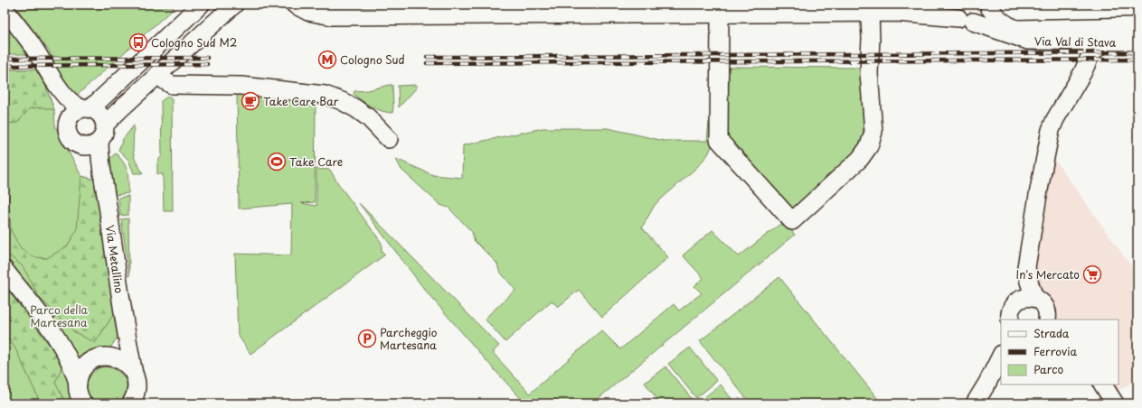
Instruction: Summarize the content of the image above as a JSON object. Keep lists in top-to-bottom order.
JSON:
{
  "streets": {
    "street": ["Via Val di Stava", "Via Metallino"]
  },
  "parks": ["Parco della Martesana"],
  "places": {
    "bus stop": ["Cologno Sud M2"],
    "metro station": ["Cologno Sud"],
    "cafe": ["Take Care Bar"],
    "sports": ["Take Care"],
    "supermarket": ["In's Mercato"],
    "parking": ["Parcheggio Martesana"]
  },
  "legend": ["Strada", "Ferrovia", "Parco"]
}
